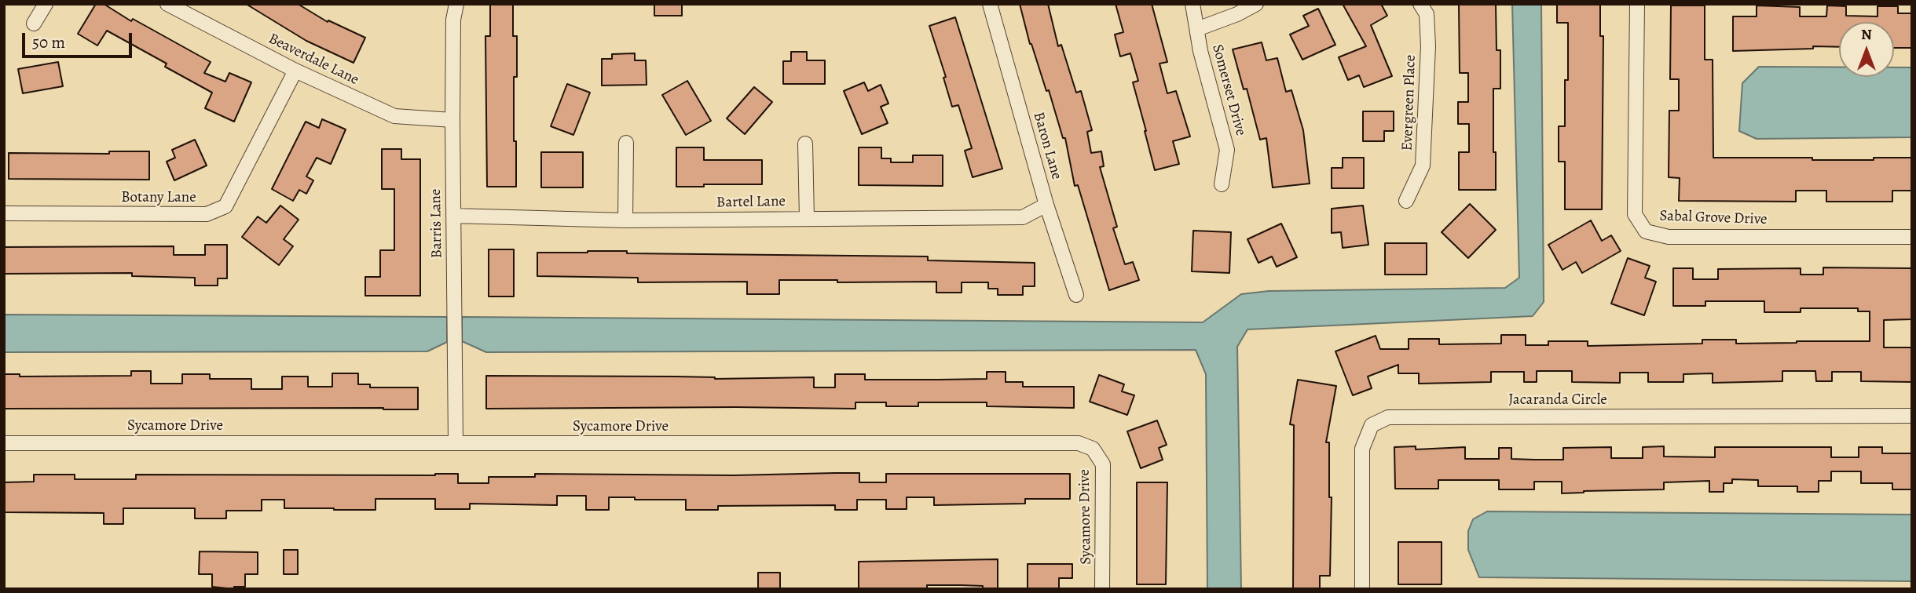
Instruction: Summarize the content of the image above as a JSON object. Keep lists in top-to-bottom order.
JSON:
{
  "streets": {
    "street": [
      "Beaverdale Lane",
      "Somerset Drive",
      "Evergreen Place",
      "Baron Lane",
      "Botany Lane",
      "Bartel Lane",
      "Sabal Grove Drive",
      "Barris Lane",
      "Jacaranda Circle",
      "Sycamore Drive"
    ]
  },
  "crossings": [
    ["Beaverdale Lane", "Botany Lane"],
    ["Beaverdale Lane", "Barris Lane"],
    ["Baron Lane", "Bartel Lane"],
    ["Bartel Lane", "Barris Lane"],
    ["Barris Lane", "Sycamore Drive"]
  ],
  "scale_bar": "50 m",
  "north": "top"
}
